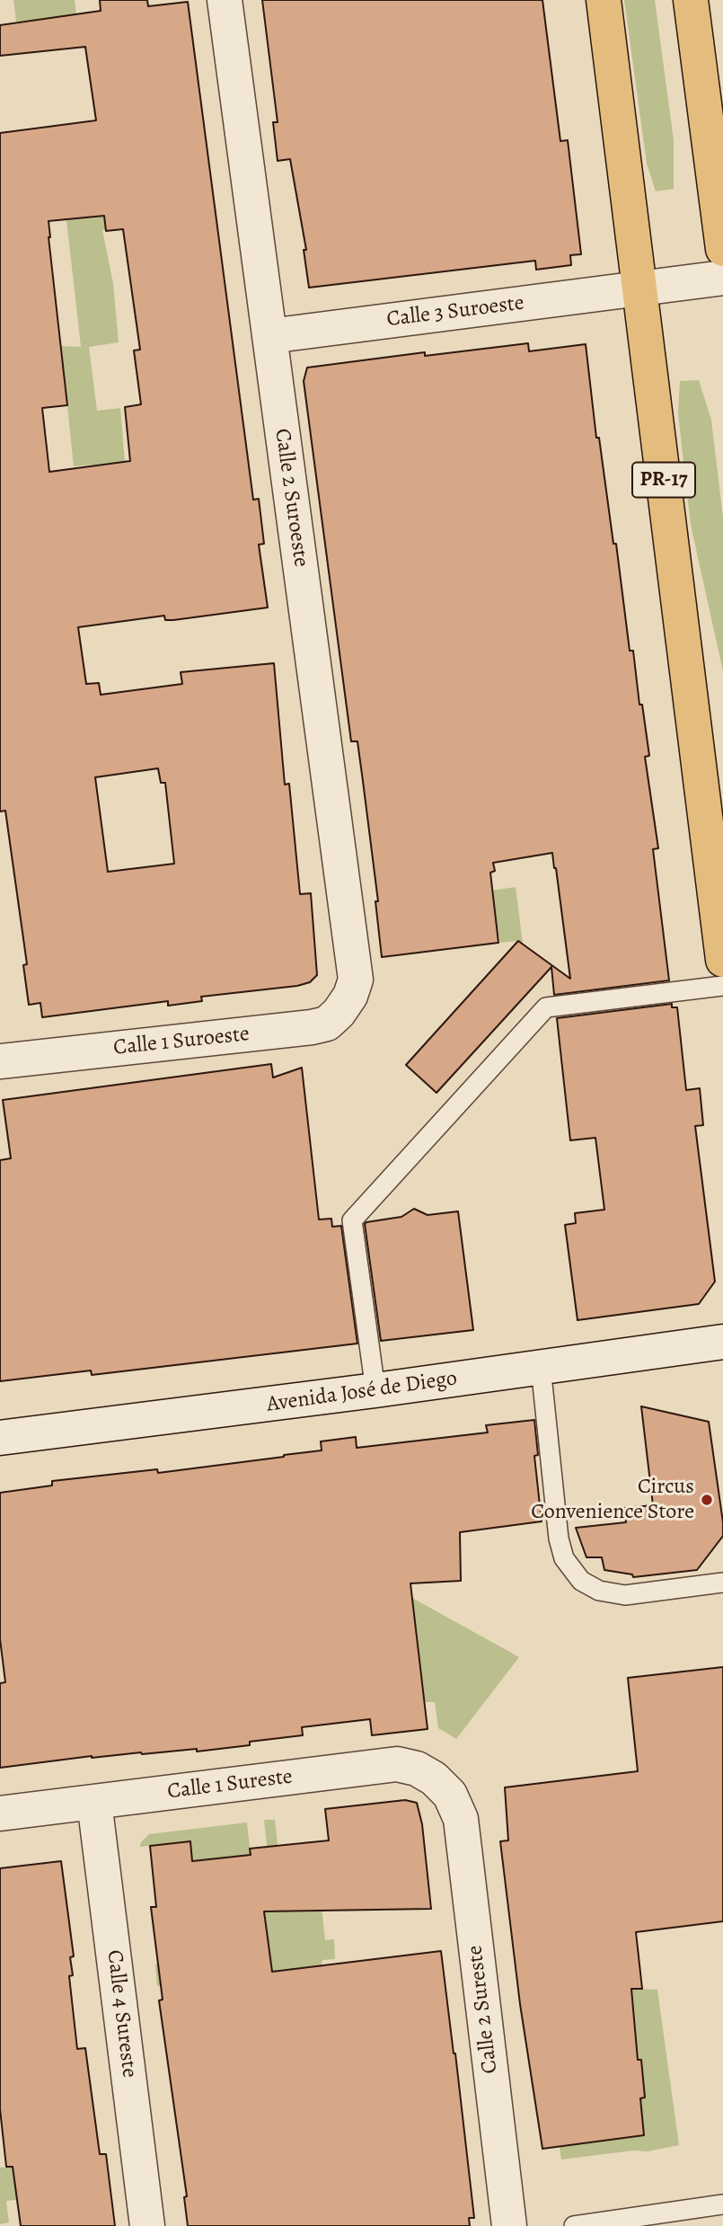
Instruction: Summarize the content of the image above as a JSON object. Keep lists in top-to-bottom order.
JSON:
{
  "streets": {
    "main road": ["PR-17"],
    "street": [
      "Calle 3 Suroeste",
      "Calle 2 Suroeste",
      "Calle 1 Suroeste",
      "Avenida José de Diego",
      "Calle 1 Sureste",
      "Calle 2 Sureste",
      "Calle 4 Sureste"
    ]
  },
  "crossings": [
    ["Calle 3 Suroeste", "PR-17"],
    ["Calle 3 Suroeste", "Calle 2 Suroeste"],
    ["Calle 2 Suroeste", "Calle 1 Suroeste"],
    ["Calle 1 Sureste", "Calle 2 Sureste"],
    ["Calle 1 Sureste", "Calle 4 Sureste"]
  ],
  "places": ["Circus Convenience Store"]
}
